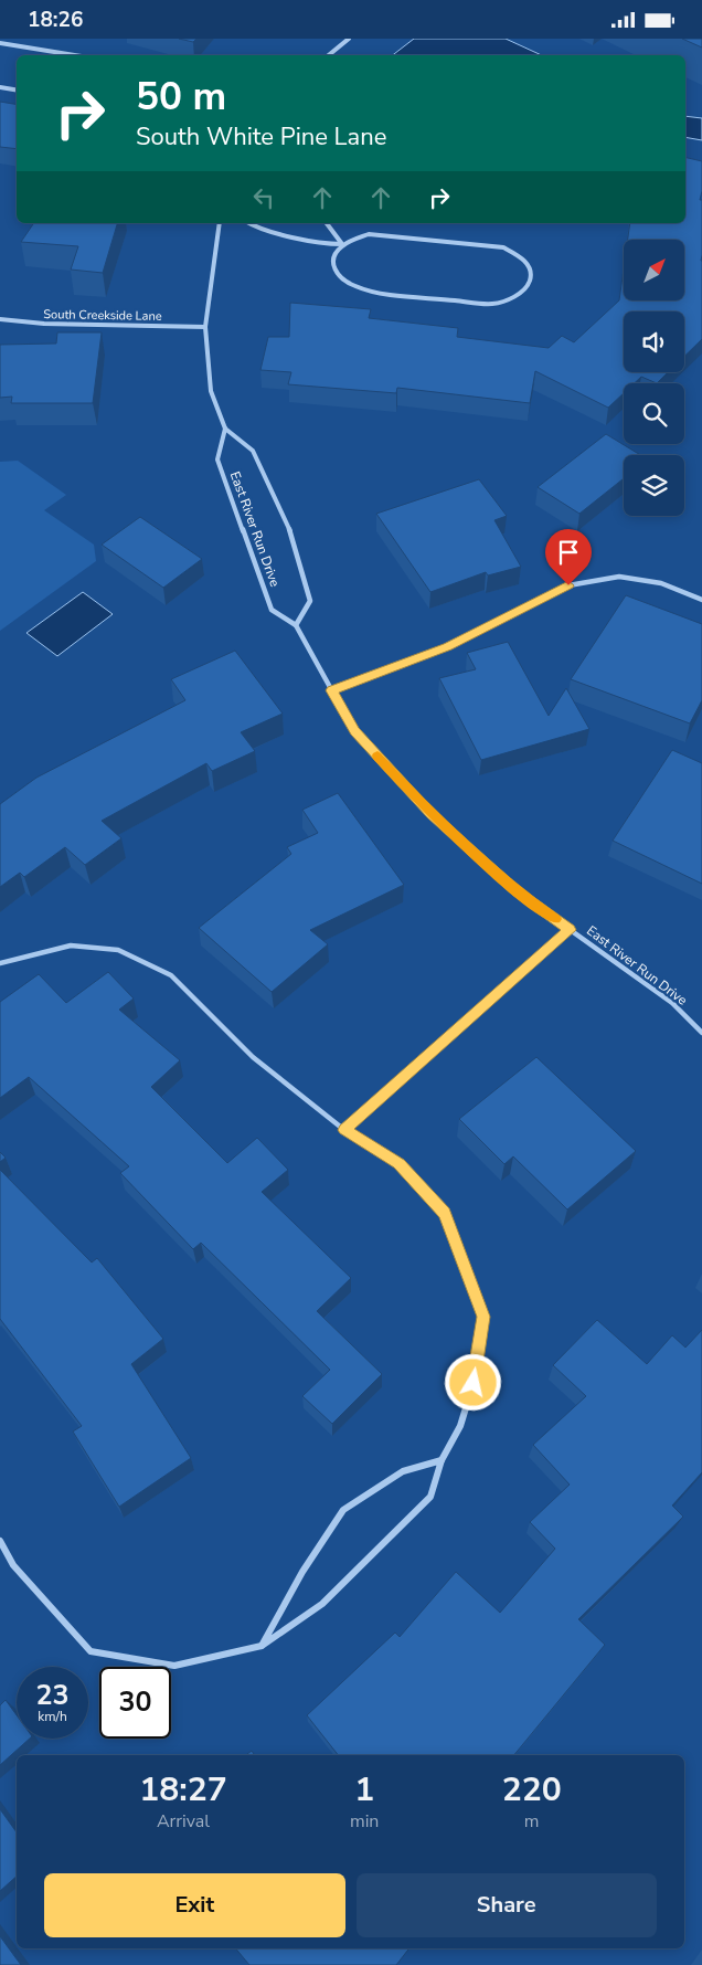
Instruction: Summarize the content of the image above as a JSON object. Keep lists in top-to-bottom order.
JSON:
{
  "streets": {
    "street": ["South Creekside Lane", "East River Run Drive"]
  },
  "north": "top right",
  "page": {
    "status": "18:26",
    "turn": ["50 m", "South White Pine Lane"],
    "speed": "23 km/h",
    "limit": "30",
    "eta": [
      "18:27",
      "Arrival",
      "1",
      "min",
      "220",
      "m"
    ],
    "buttons": ["Exit", "Share"]
  }
}
